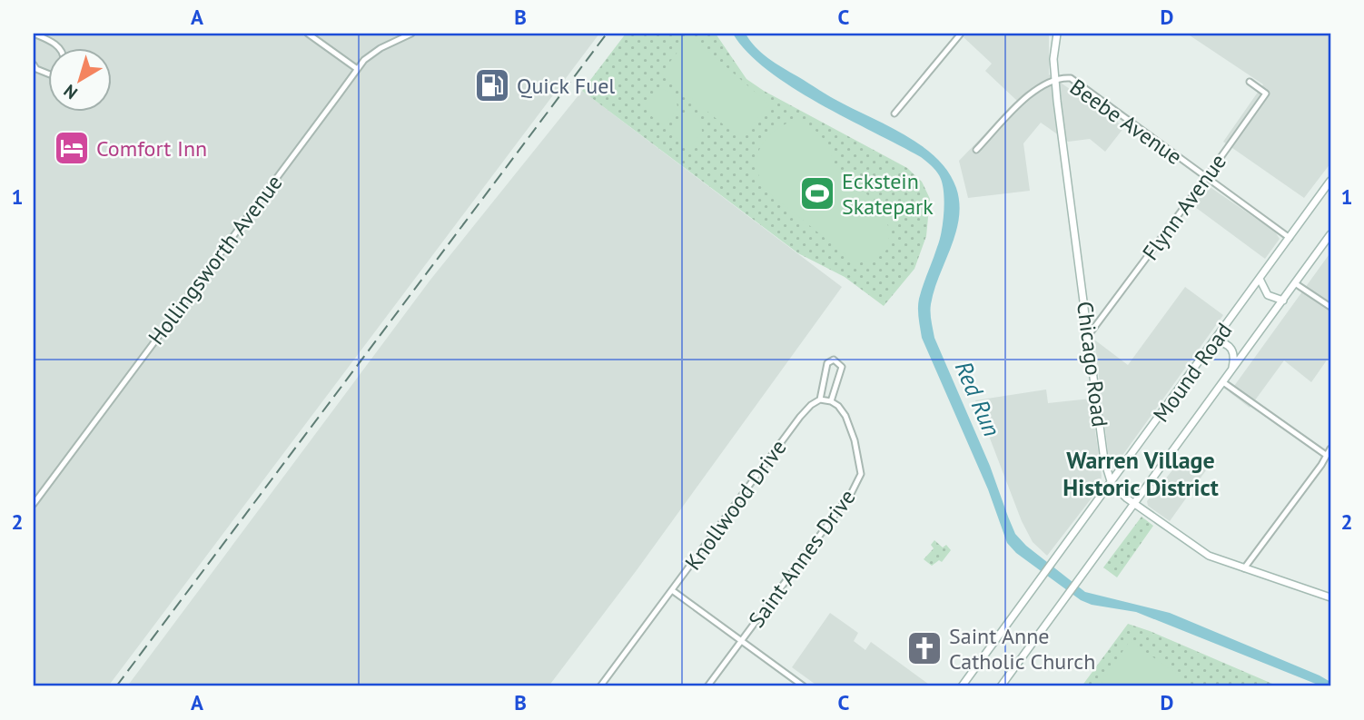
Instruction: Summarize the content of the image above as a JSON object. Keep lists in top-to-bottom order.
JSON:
{
  "streets": {
    "main road": ["Chicago Road", "Mound Road"],
    "street": [
      "Beebe Avenue",
      "Flynn Avenue",
      "Hollingsworth Avenue",
      "Knollwood Drive",
      "Saint Annes Drive"
    ]
  },
  "crossings": [
    ["Beebe Avenue", "Flynn Avenue"],
    ["Beebe Avenue", "Chicago Road"],
    ["Beebe Avenue", "Mound Road"],
    ["Flynn Avenue", "Chicago Road"],
    ["Chicago Road", "Mound Road"]
  ],
  "districts": ["Warren Village Historic District"],
  "water": ["Red Run"],
  "places": {
    "fuel station": ["Quick Fuel"],
    "hotel": ["Comfort Inn"],
    "sports": ["Eckstein Skatepark"],
    "church": ["Saint Anne Catholic Church"]
  },
  "north": "bottom left",
  "grid": {
    "columns": [
      "A",
      "B",
      "C",
      "D"
    ],
    "rows": ["1", "2"]
  }
}
